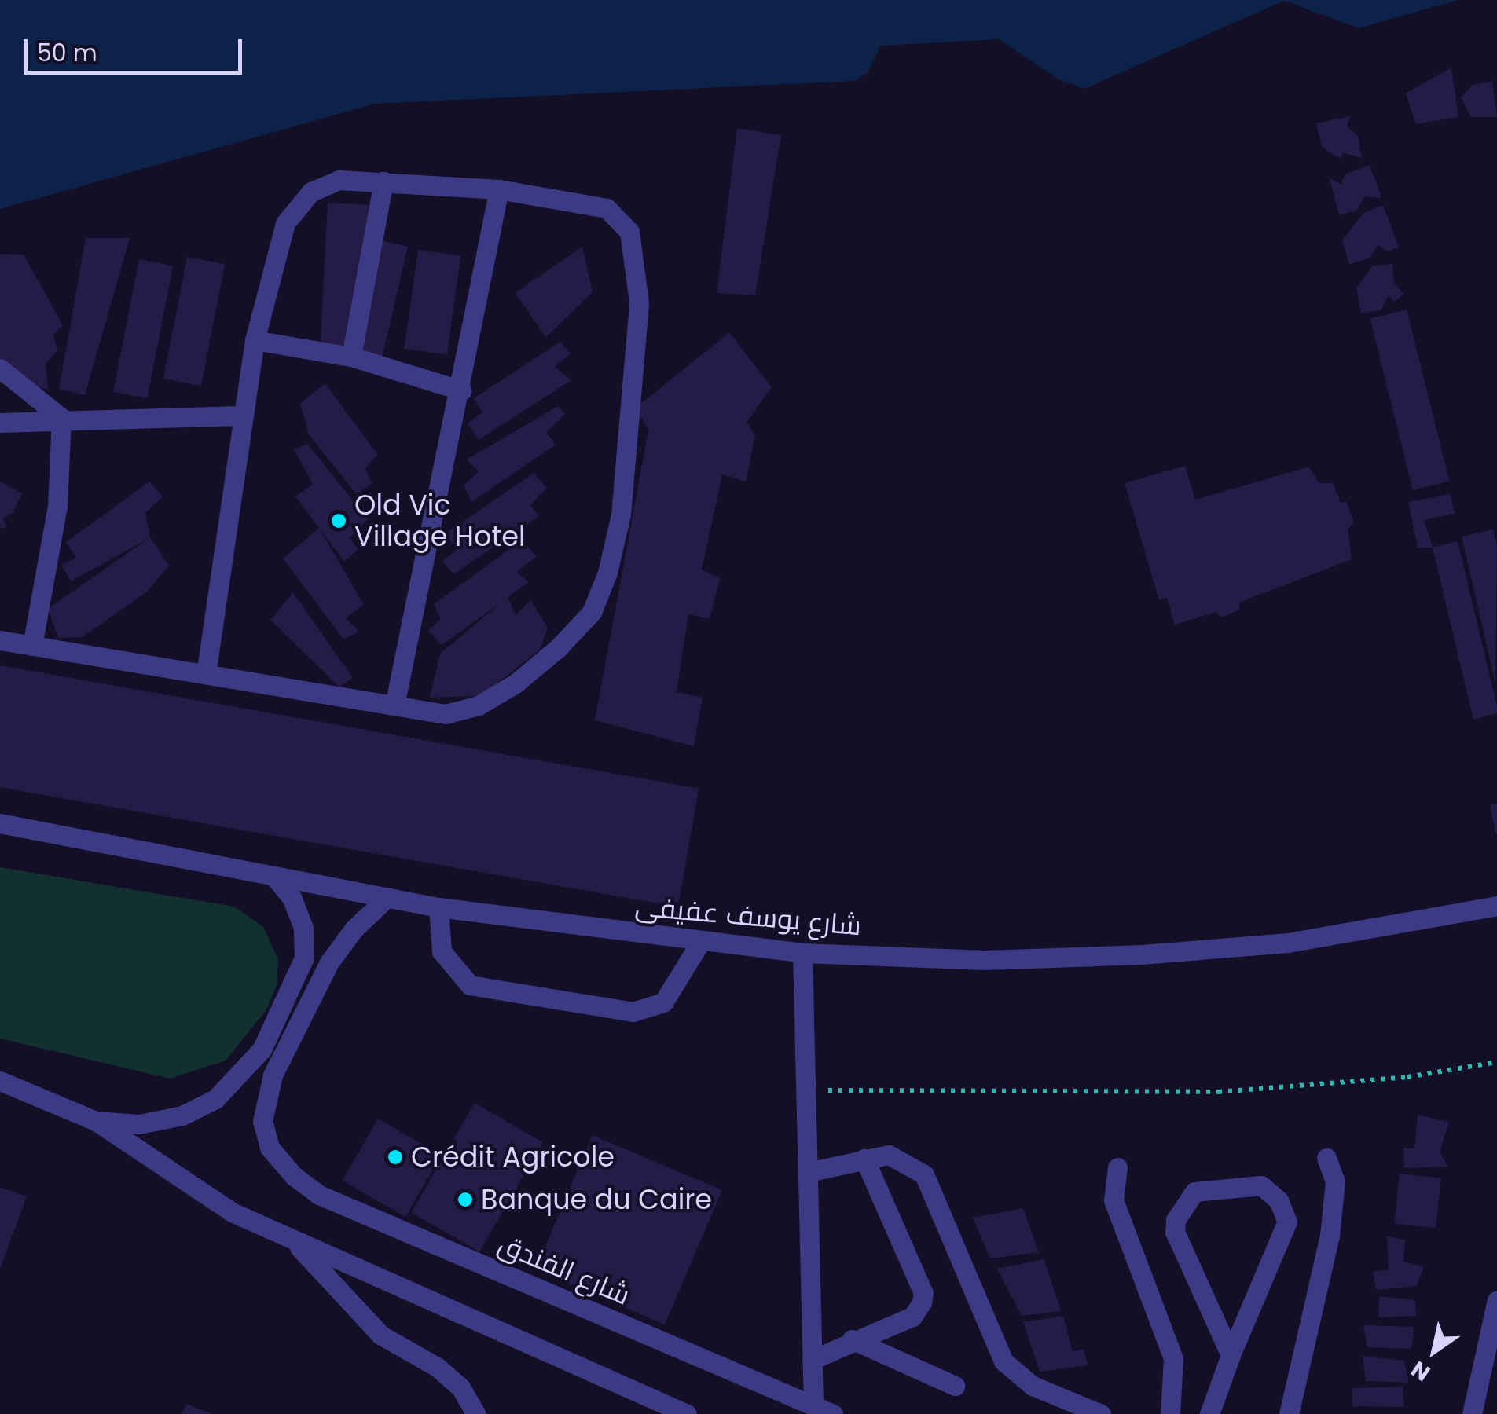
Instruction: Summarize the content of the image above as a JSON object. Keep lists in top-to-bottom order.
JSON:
{
  "streets": {
    "street": ["شارع يوسف عفيفى", "شارع الفندق"]
  },
  "places": ["Old Vic Village Hotel", "Crédit Agricole", "Banque du Caire"],
  "scale_bar": "50 m",
  "north": "bottom left"
}
